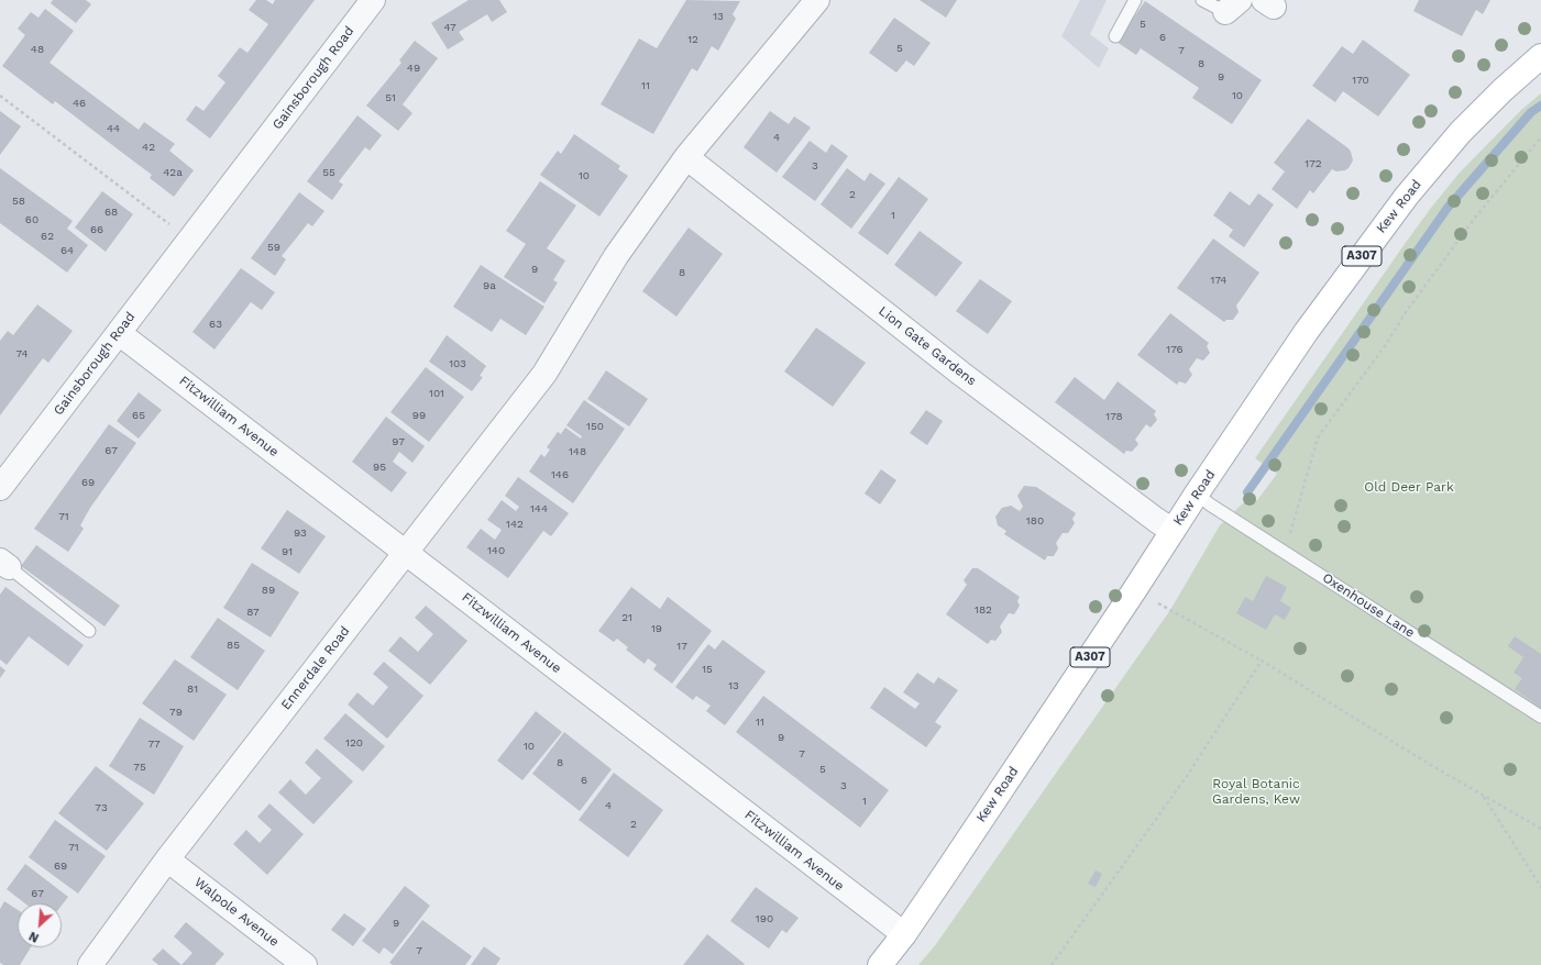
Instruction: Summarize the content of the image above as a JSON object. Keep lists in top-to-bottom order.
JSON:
{
  "streets": {
    "main road": ["Kew Road", "A307"],
    "street": [
      "Gainsborough Road",
      "Lion Gate Gardens",
      "Fitzwilliam Avenue",
      "Ennerdale Road",
      "Walpole Avenue"
    ],
    "lane": ["Oxenhouse Lane"]
  },
  "crossings": [
    ["Gainsborough Road", "Fitzwilliam Avenue"],
    ["Kew Road", "Lion Gate Gardens"],
    ["Kew Road", "Fitzwilliam Avenue"],
    ["Kew Road", "Oxenhouse Lane"],
    ["Lion Gate Gardens", "Ennerdale Road"],
    ["Fitzwilliam Avenue", "Ennerdale Road"],
    ["Ennerdale Road", "Walpole Avenue"]
  ],
  "parks": ["Old Deer Park", "Royal Botanic Gardens, Kew"],
  "house_numbers": [
    "13",
    "5",
    "47",
    "6",
    "12",
    "5",
    "48",
    "7",
    "8",
    "49",
    "9",
    "170",
    "11",
    "10",
    "51",
    "46",
    "44",
    "4",
    "42",
    "172",
    "3",
    "42a",
    "55",
    "10",
    "2",
    "58",
    "68",
    "1",
    "60",
    "66",
    "62",
    "59",
    "64",
    "9",
    "8",
    "174",
    "9a",
    "63",
    "176",
    "74",
    "103",
    "101",
    "65",
    "99",
    "178",
    "150",
    "97",
    "67",
    "148",
    "95",
    "146",
    "69",
    "144",
    "71",
    "180",
    "142",
    "93",
    "140",
    "91",
    "89",
    "182",
    "87",
    "21",
    "19",
    "85",
    "17",
    "15",
    "13",
    "81",
    "79",
    "11",
    "9",
    "120",
    "77",
    "10",
    "7",
    "8",
    "75",
    "5",
    "6",
    "3",
    "1",
    "4",
    "73",
    "2",
    "71",
    "69",
    "67",
    "190",
    "9",
    "7"
  ],
  "north": "bottom left"
}
